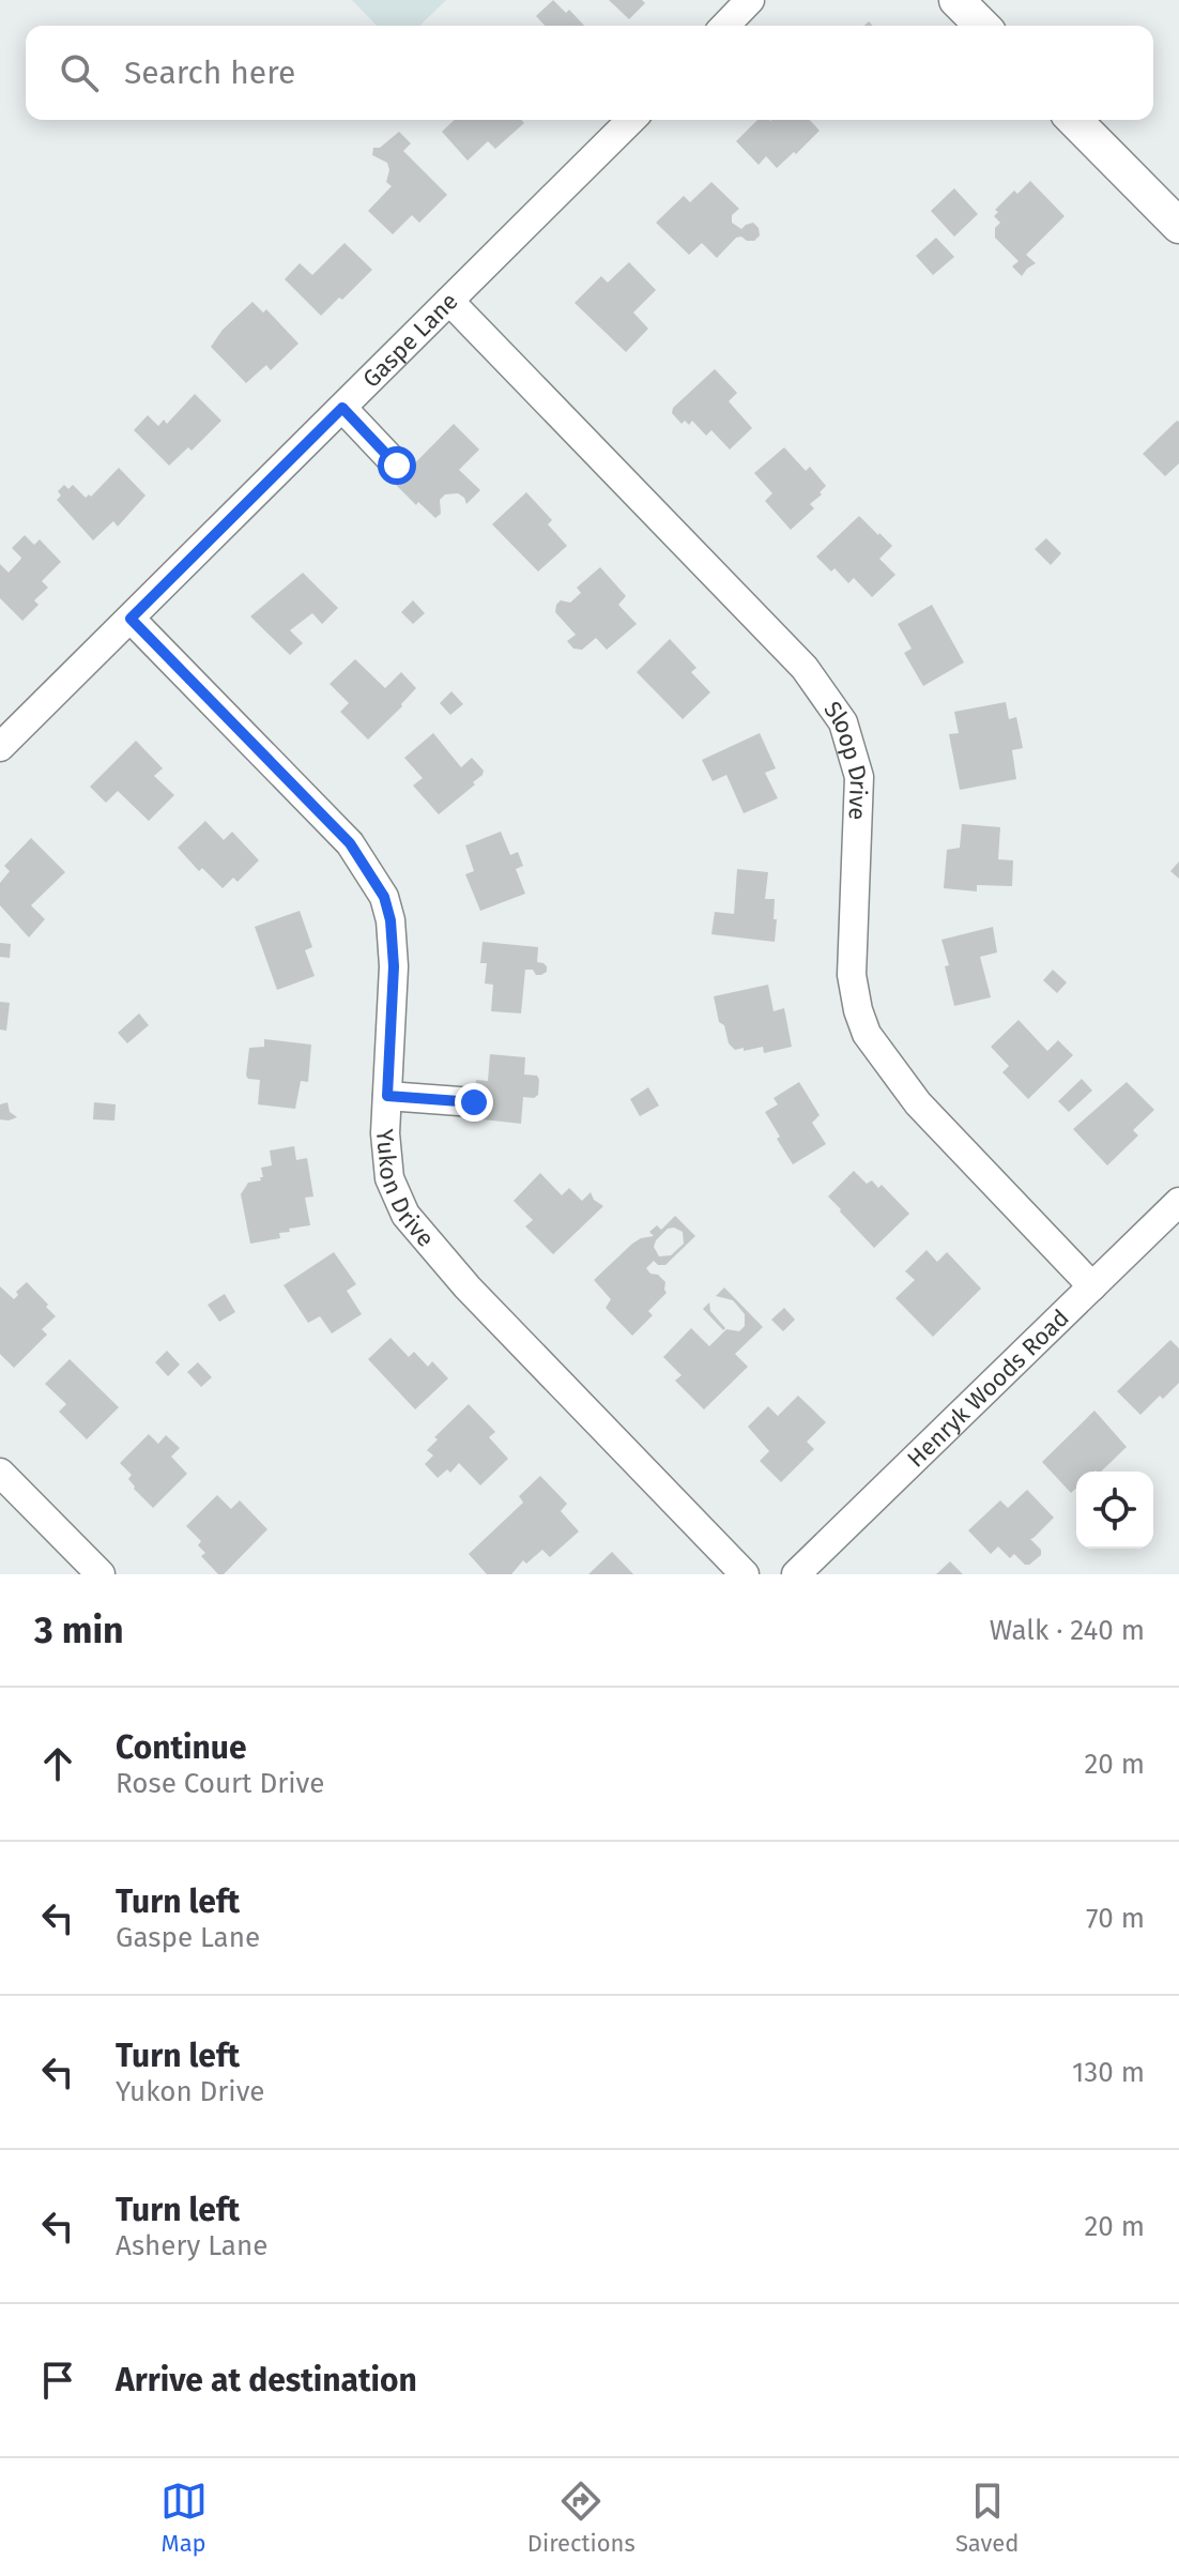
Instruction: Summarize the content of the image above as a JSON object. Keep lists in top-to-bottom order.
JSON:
{
  "streets": {
    "street": [
      "Gaspe Lane",
      "Sloop Drive",
      "Yukon Drive",
      "Henryk Woods Road"
    ]
  },
  "crossings": [
    ["Gaspe Lane", "Sloop Drive"],
    ["Gaspe Lane", "Yukon Drive"],
    ["Sloop Drive", "Henryk Woods Road"]
  ],
  "page": {
    "search": "Search here",
    "heading": ["3 min", "Walk · 240 m"],
    "list": [
      ["Continue", "Rose Court Drive", "20 m"],
      ["Turn left", "Gaspe Lane", "70 m"],
      ["Turn left", "Yukon Drive", "130 m"],
      ["Turn left", "Ashery Lane", "20 m"],
      "Arrive at destination"
    ],
    "nav": ["Map", "Directions", "Saved"]
  }
}
